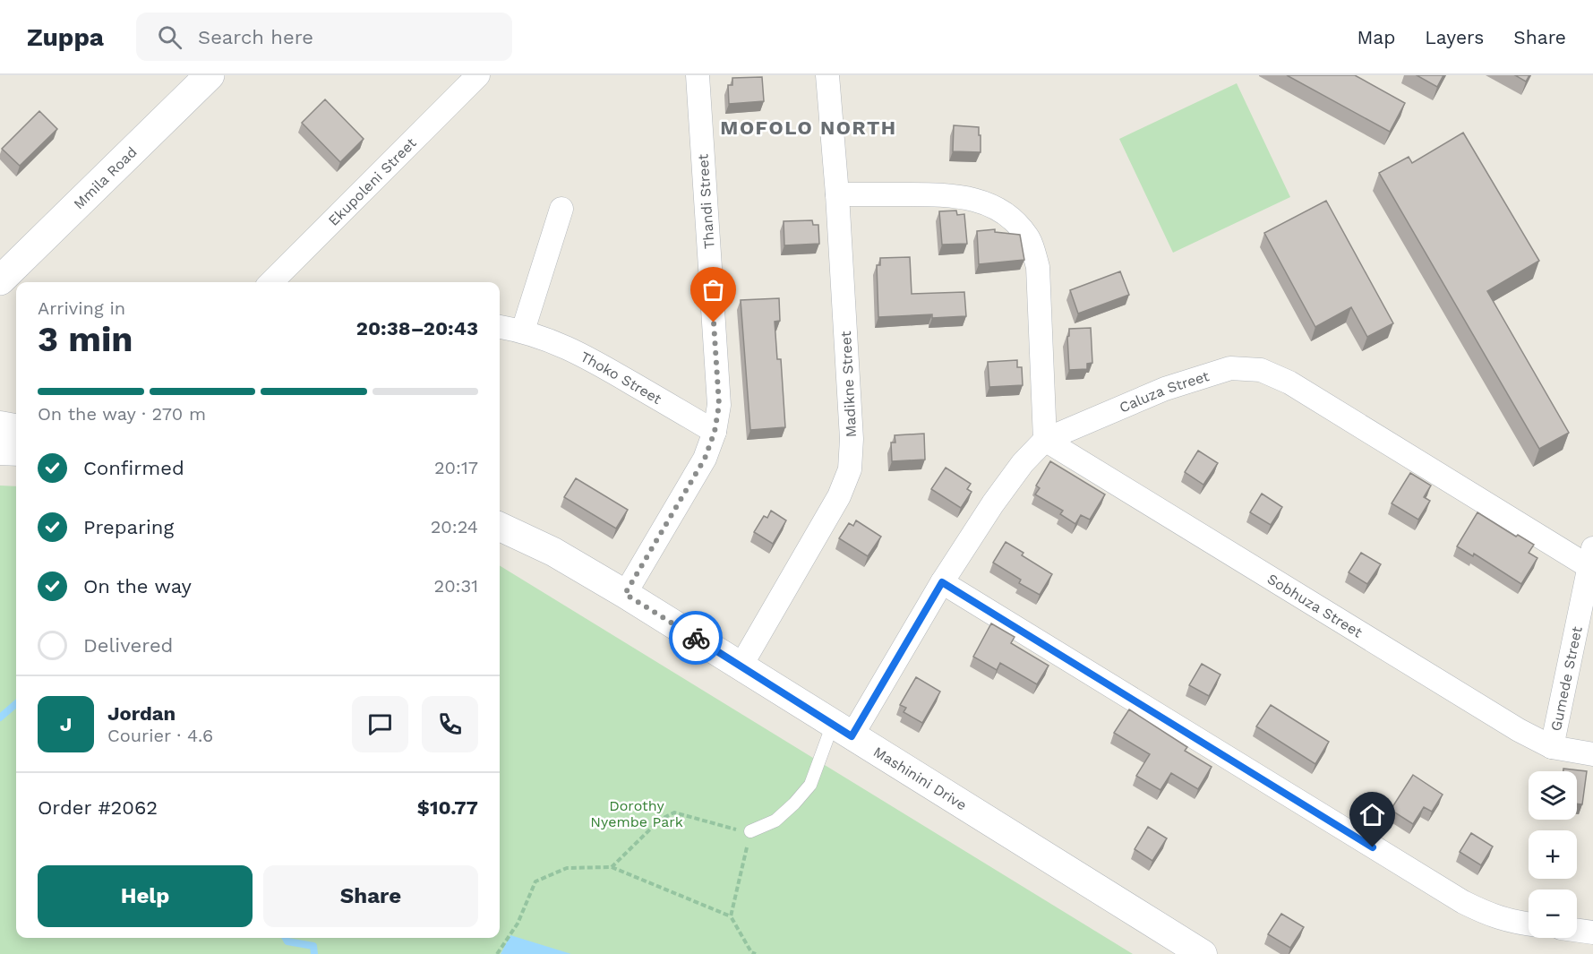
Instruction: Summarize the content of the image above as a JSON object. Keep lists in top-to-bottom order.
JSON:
{
  "streets": {
    "main road": ["Mmila Road"],
    "street": [
      "Ekupoleni Street",
      "Thandi Street",
      "Thoko Street",
      "Madikne Street",
      "Caluza Street",
      "Sobhuza Street",
      "Gumede Street",
      "Mashinini Drive"
    ]
  },
  "crossings": [
    ["Thandi Street", "Thoko Street"],
    ["Thandi Street", "Mashinini Drive"],
    ["Madikne Street", "Mashinini Drive"],
    ["Caluza Street", "Sobhuza Street"],
    ["Caluza Street", "Gumede Street"],
    ["Caluza Street", "Mashinini Drive"],
    ["Sobhuza Street", "Gumede Street"]
  ],
  "districts": ["MOFOLO NORTH"],
  "parks": ["Dorothy Nyembe Park"],
  "page": {
    "header": "Zuppa",
    "search": "Search here",
    "nav": ["Map", "Layers", "Share"],
    "heading": ["3 min", "Arriving in", "20:38–20:43"],
    "panel": [
      "Jordan",
      "Courier · 4.6",
      "Order #2062",
      "$10.77"
    ],
    "bar": "On the way · 270 m",
    "list": [
      ["Confirmed", "20:17"],
      ["Preparing", "20:24"],
      ["On the way", "20:31"],
      "Delivered"
    ],
    "round": "J",
    "map_buttons": ["+", "−"],
    "buttons": ["Help", "Share"]
  }
}
